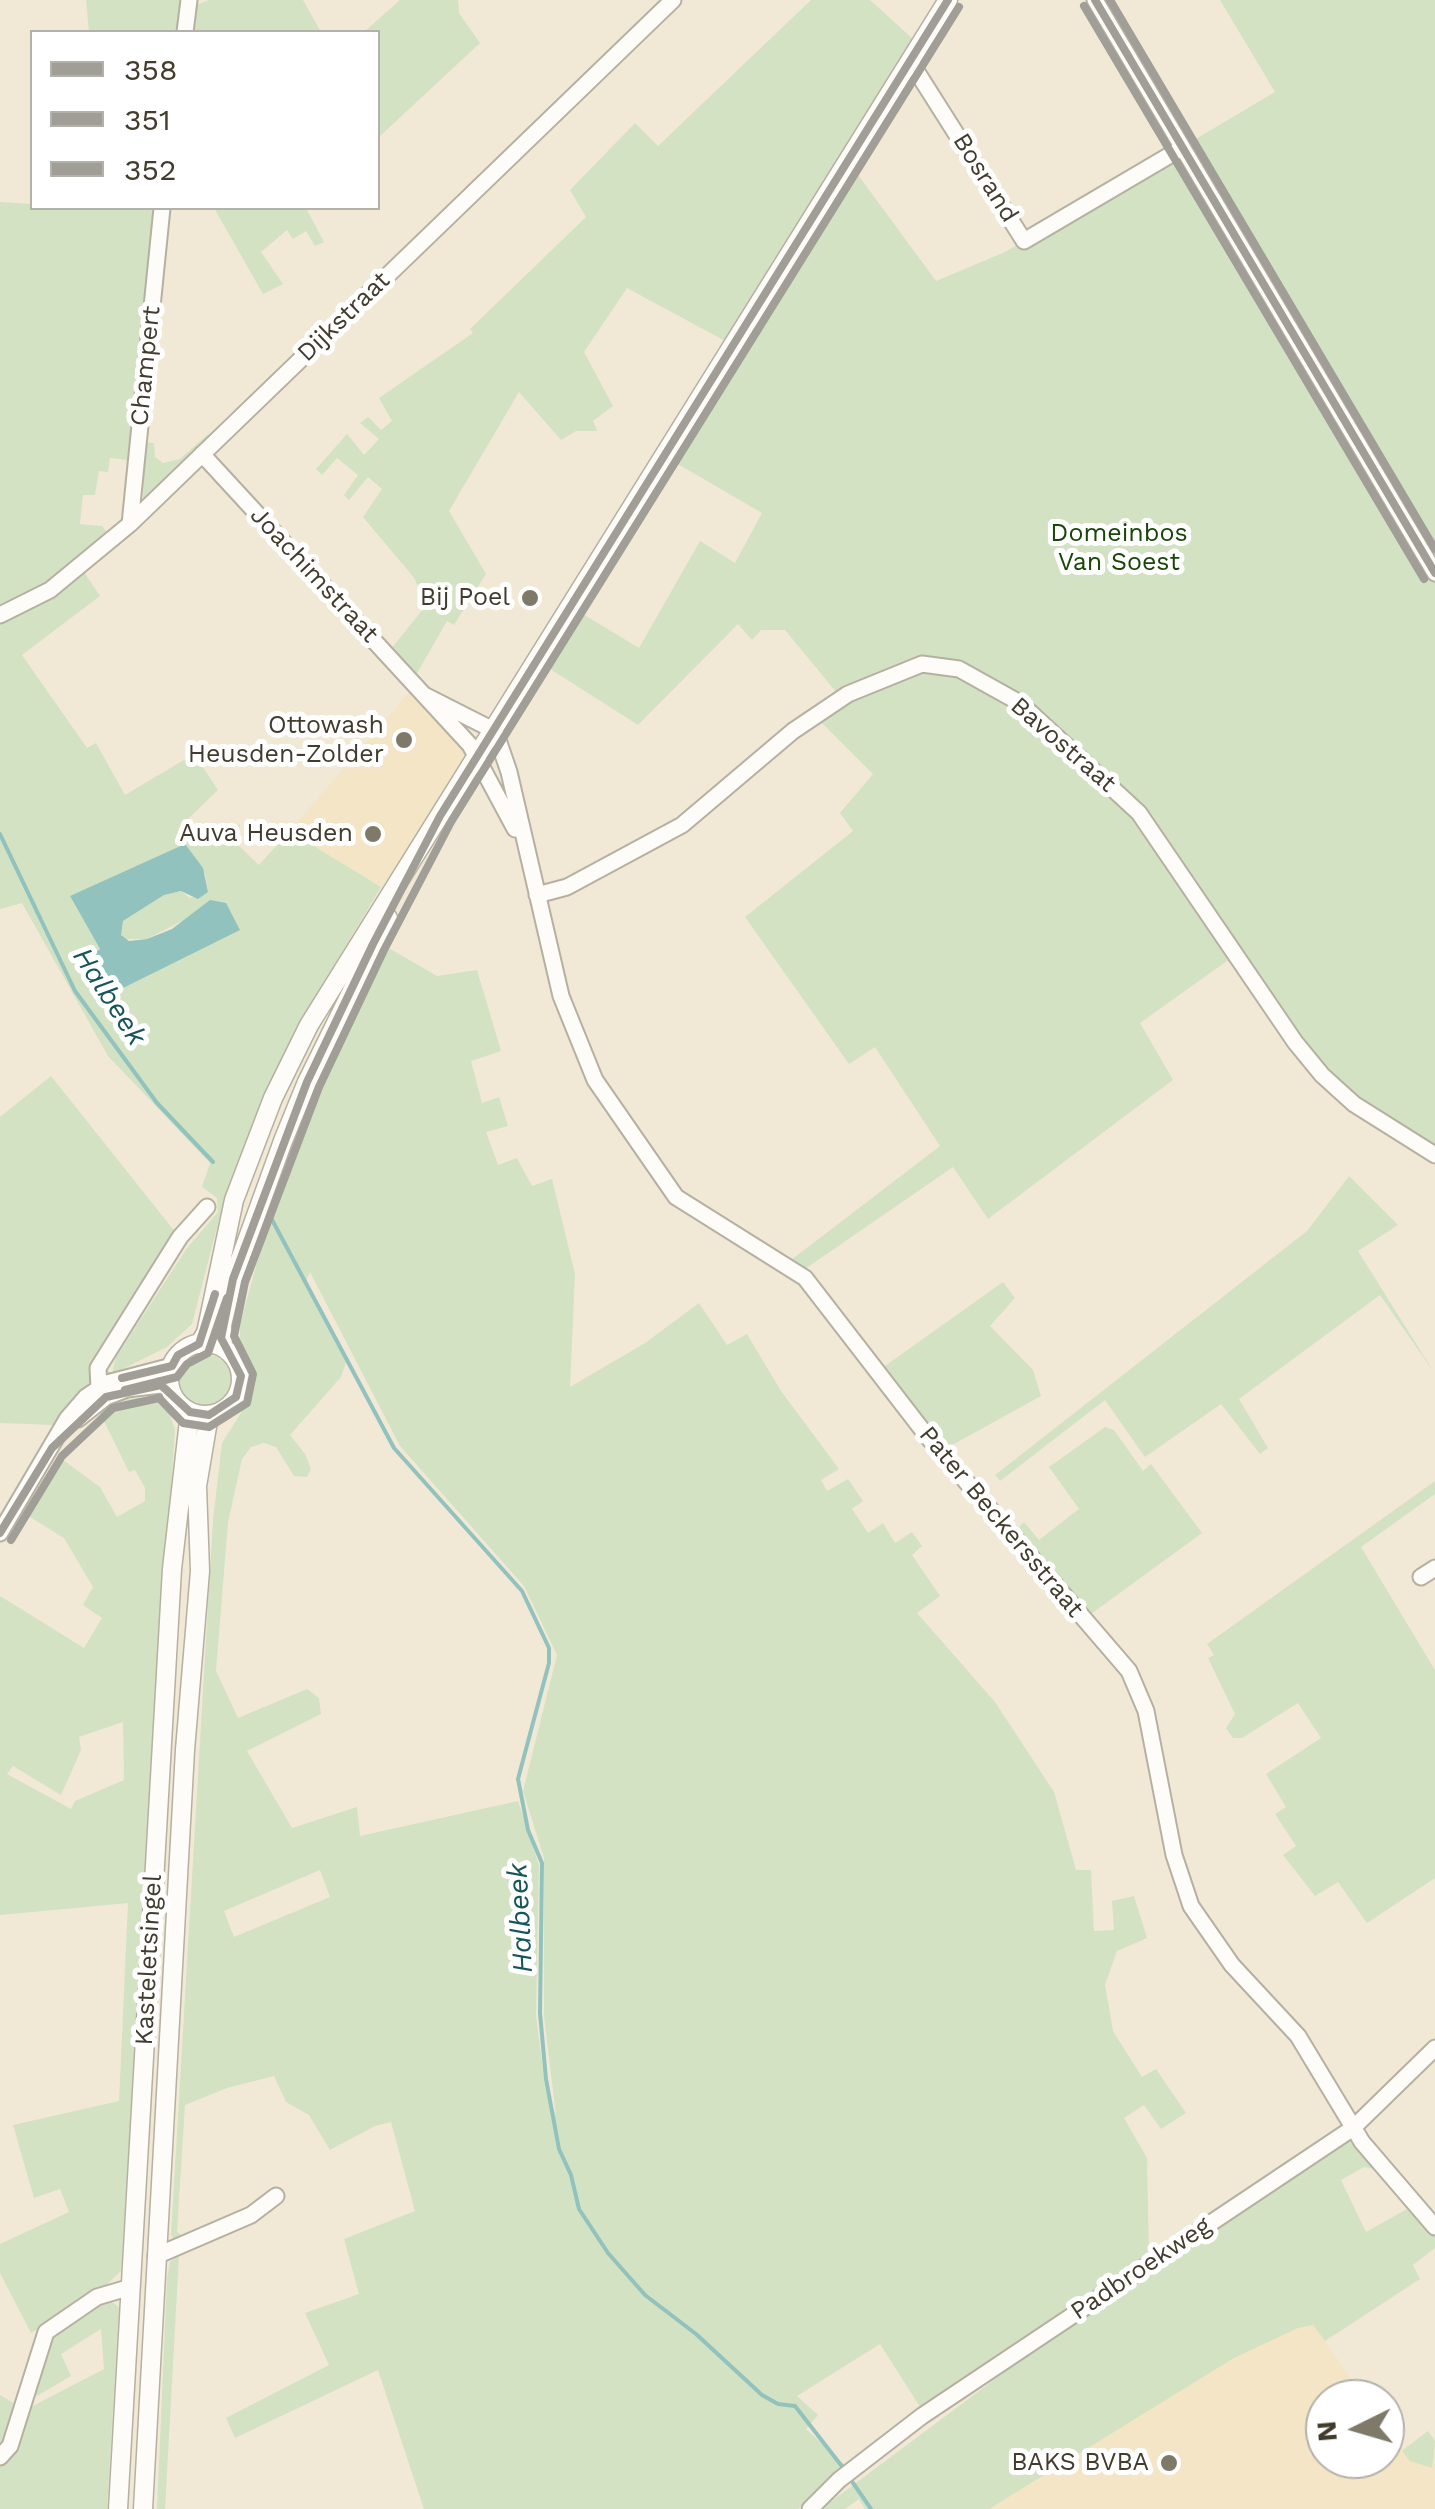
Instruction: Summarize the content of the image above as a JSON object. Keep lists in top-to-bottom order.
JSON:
{
  "streets": {
    "main road": ["Kasteletsingel"],
    "street": [
      "Bosrand",
      "Dijkstraat",
      "Champert",
      "Joachimstraat",
      "Bavostraat",
      "Pater Beckersstraat",
      "Padbroekweg"
    ]
  },
  "crossings": [
    ["Dijkstraat", "Champert"],
    ["Dijkstraat", "Joachimstraat"],
    ["Joachimstraat", "Pater Beckersstraat"],
    ["Bavostraat", "Pater Beckersstraat"],
    ["Pater Beckersstraat", "Padbroekweg"]
  ],
  "water": ["Halbeek"],
  "parks": ["Domeinbos Van Soest"],
  "places": [
    "Bij Poel",
    "Ottowash Heusden-Zolder",
    "Auva Heusden",
    "BAKS BVBA"
  ],
  "lines": ["transit line 358", "transit line 352", "transit line 351"],
  "legend": ["358", "351", "352"],
  "north": "left"
}
